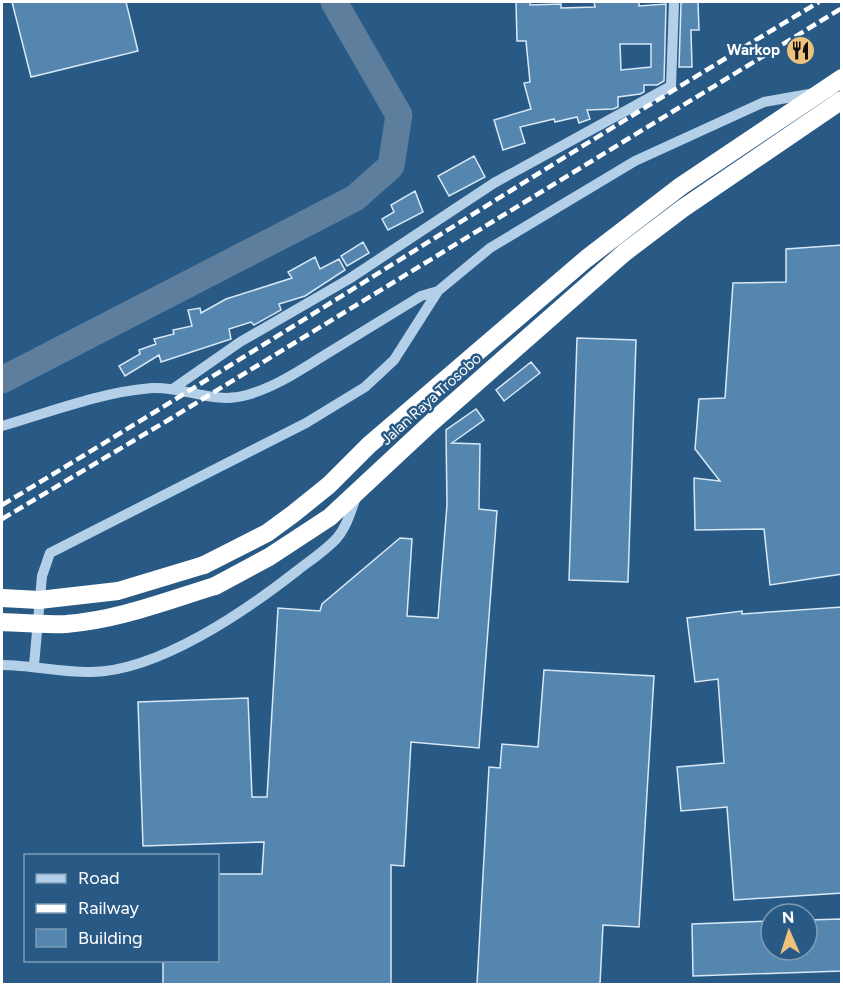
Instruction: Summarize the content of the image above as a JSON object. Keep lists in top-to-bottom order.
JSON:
{
  "streets": {
    "highway": ["Jalan Raya Trosobo"]
  },
  "places": {
    "restaurant": ["Warkop"]
  },
  "legend": ["Road", "Railway", "Building"],
  "north": "top"
}
